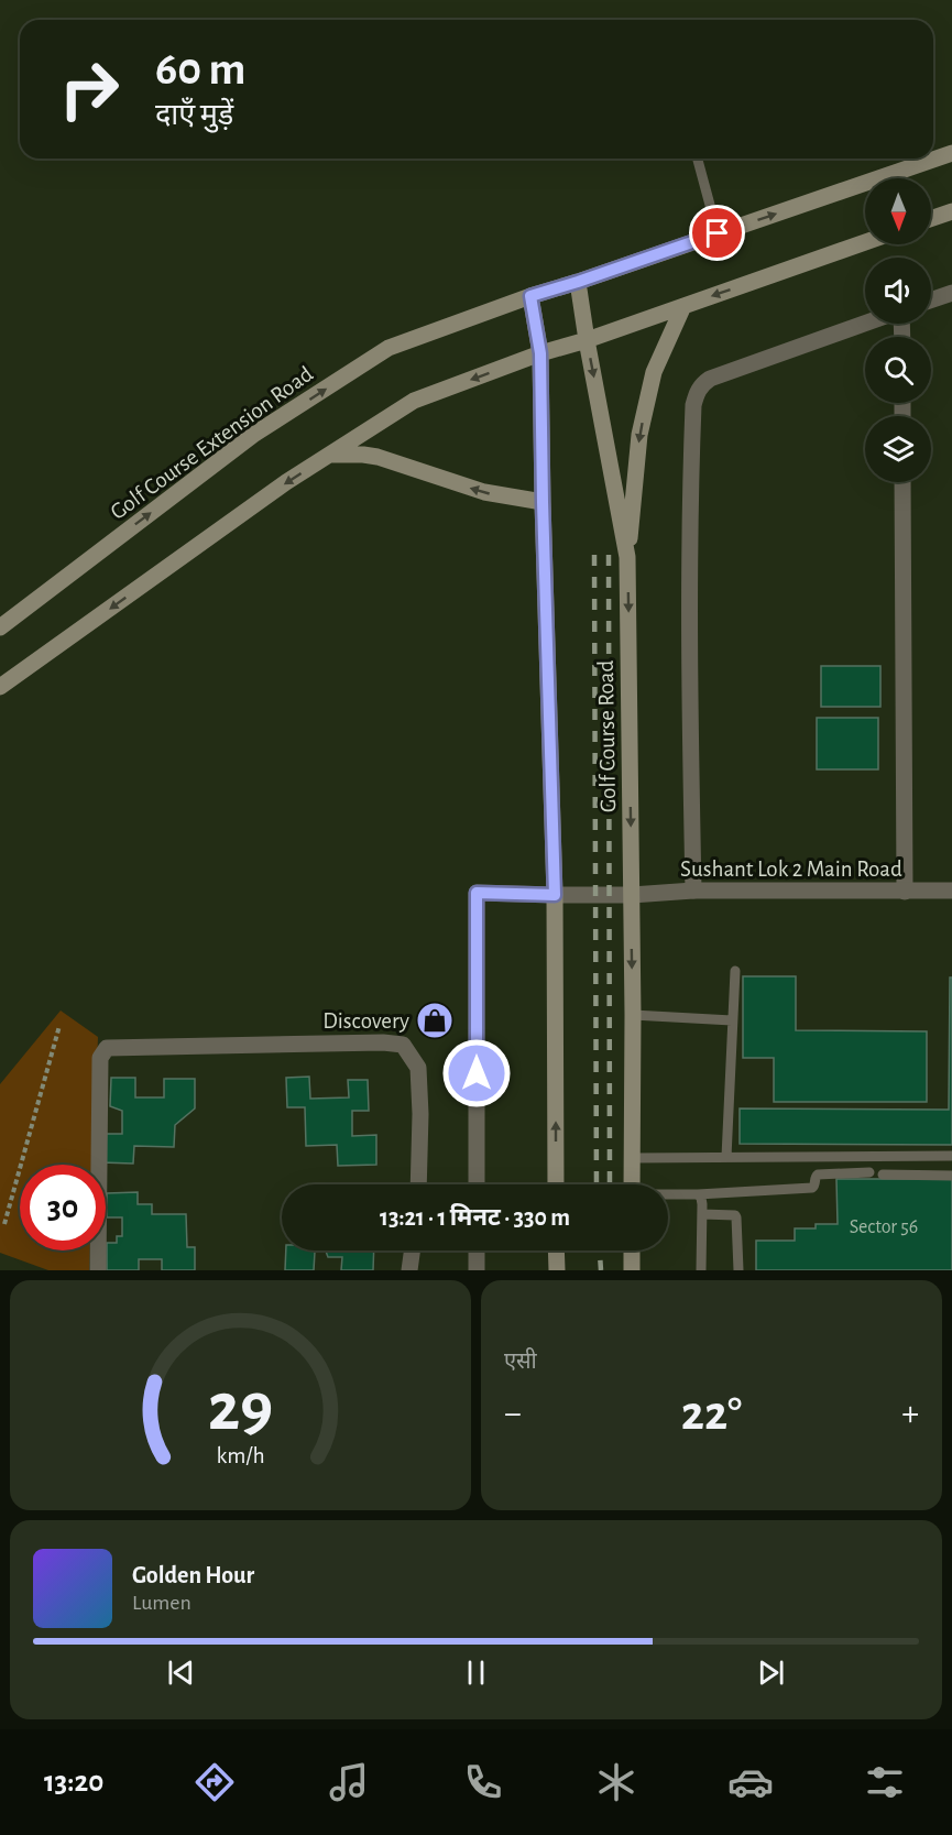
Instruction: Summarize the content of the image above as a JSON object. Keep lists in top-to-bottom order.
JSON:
{
  "streets": {
    "main road": ["Golf Course Extension Road", "Golf Course Road"],
    "street": ["Sushant Lok 2 Main Road"]
  },
  "crossings": [
    ["Golf Course Extension Road", "Golf Course Road"],
    ["Golf Course Road", "Sushant Lok 2 Main Road"]
  ],
  "places": {
    "shop": ["Discovery"]
  },
  "house_numbers": ["Sector 56"],
  "north": "bottom",
  "page": {
    "turn": ["60 m", "दाएँ मुड़ें"],
    "limit": "30",
    "trip": "13:21 · 1 मिनट · 330 m",
    "tile": "एसी",
    "heat": ["−", "22°", "+"],
    "song": ["Golden Hour", "Lumen"],
    "tabs": "13:20",
    "gauge": ["29", "km/h"]
  }
}
